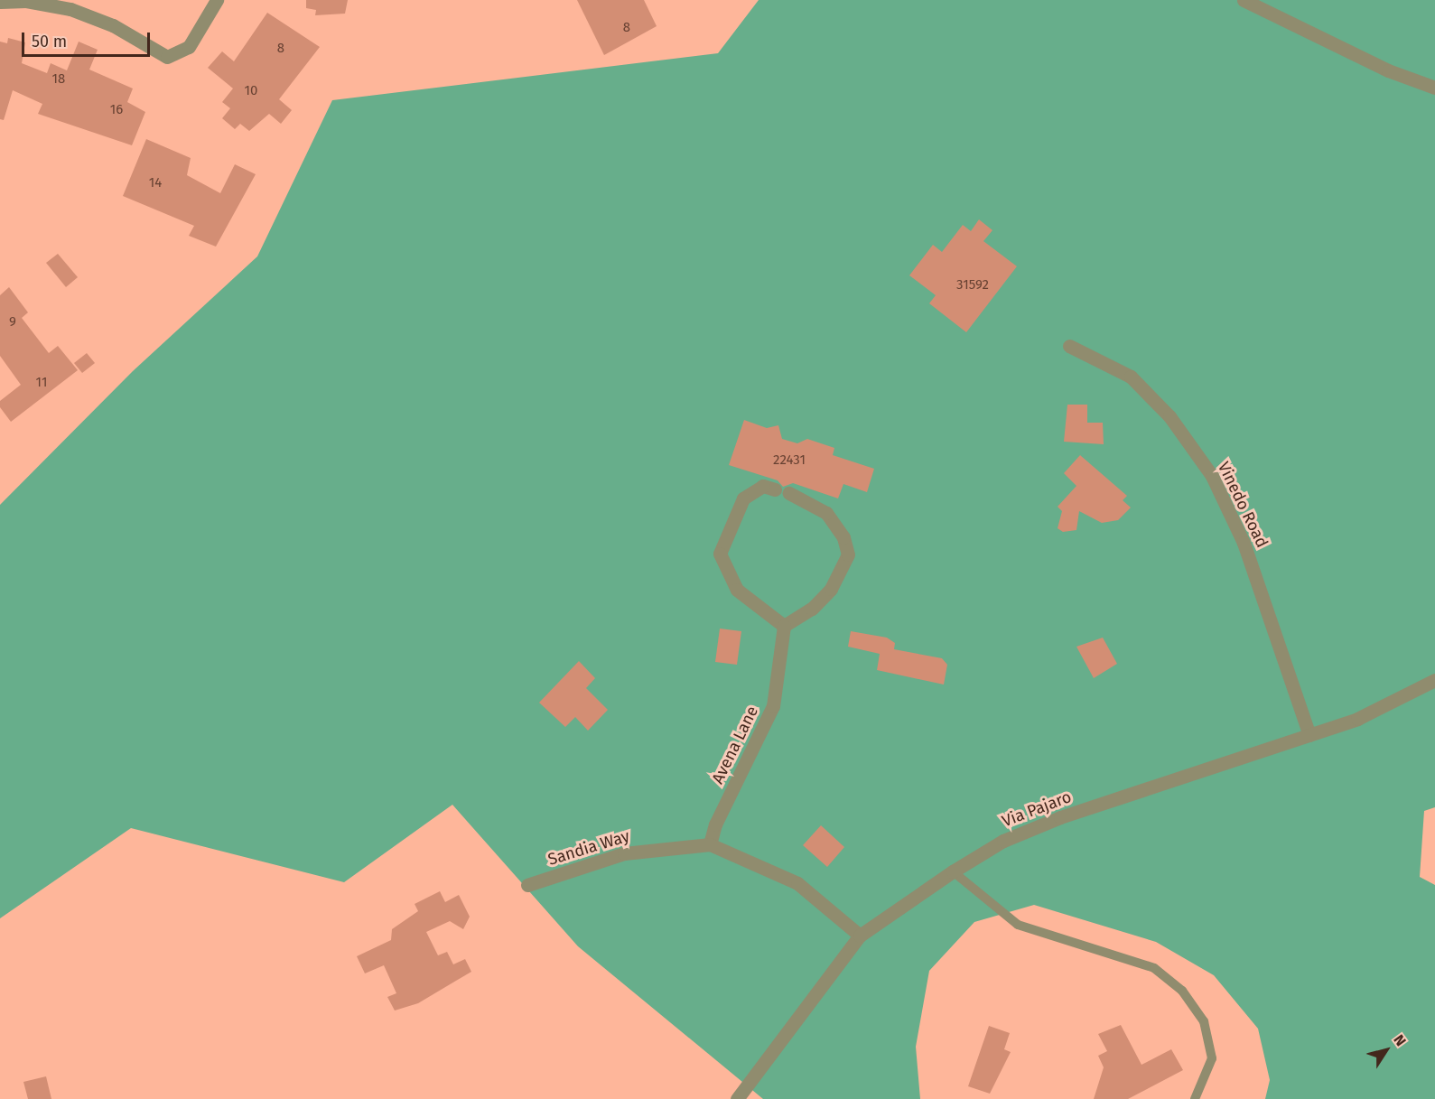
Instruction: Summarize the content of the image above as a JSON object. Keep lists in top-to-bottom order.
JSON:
{
  "streets": {
    "street": [
      "Vinedo Road",
      "Avena Lane",
      "Via Pajaro",
      "Sandia Way"
    ]
  },
  "crossings": [
    ["Vinedo Road", "Via Pajaro"],
    ["Avena Lane", "Sandia Way"],
    ["Via Pajaro", "Sandia Way"]
  ],
  "house_numbers": [
    "8",
    "8",
    "18",
    "10",
    "16",
    "14",
    "31592",
    "9",
    "11",
    "22431"
  ],
  "scale_bar": "50 m",
  "north": "top right"
}
